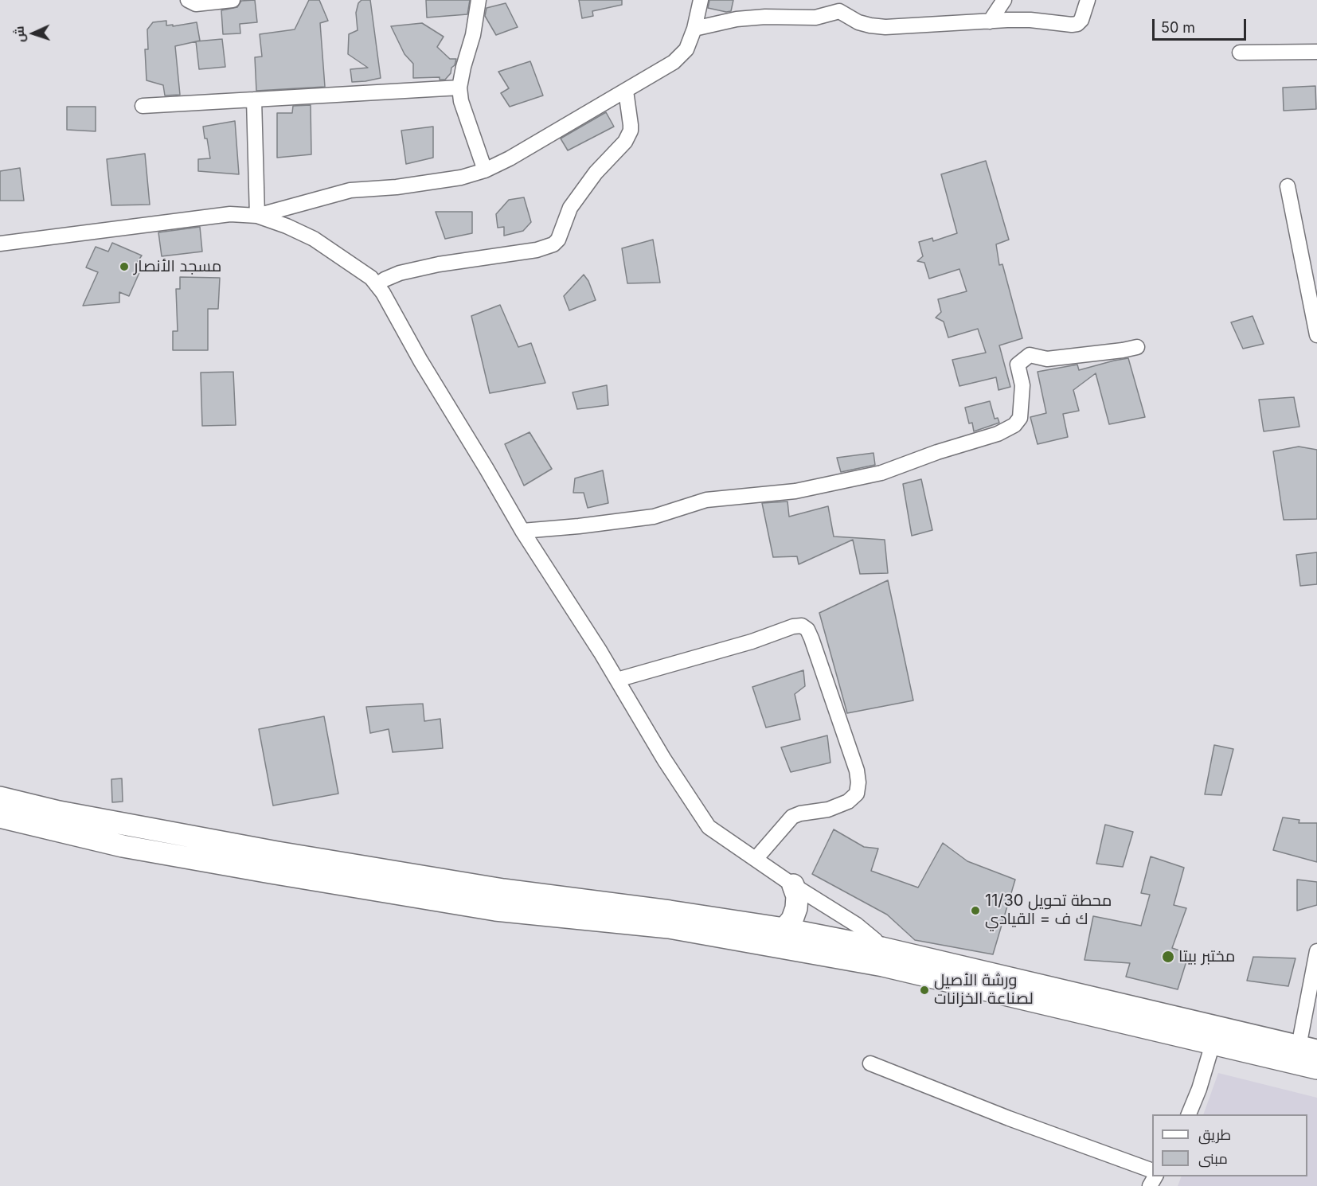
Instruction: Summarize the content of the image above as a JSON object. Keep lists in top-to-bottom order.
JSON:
{
  "places": [
    "مسجد الأنصار",
    "محطة تحويل 11/30 ك ف = القيادي",
    "مختبر بيتا",
    "ورشة الأصيل لصناعة الخزانات"
  ],
  "legend": ["طريق", "مبنى"],
  "scale_bar": "50 m",
  "north": "left"
}
